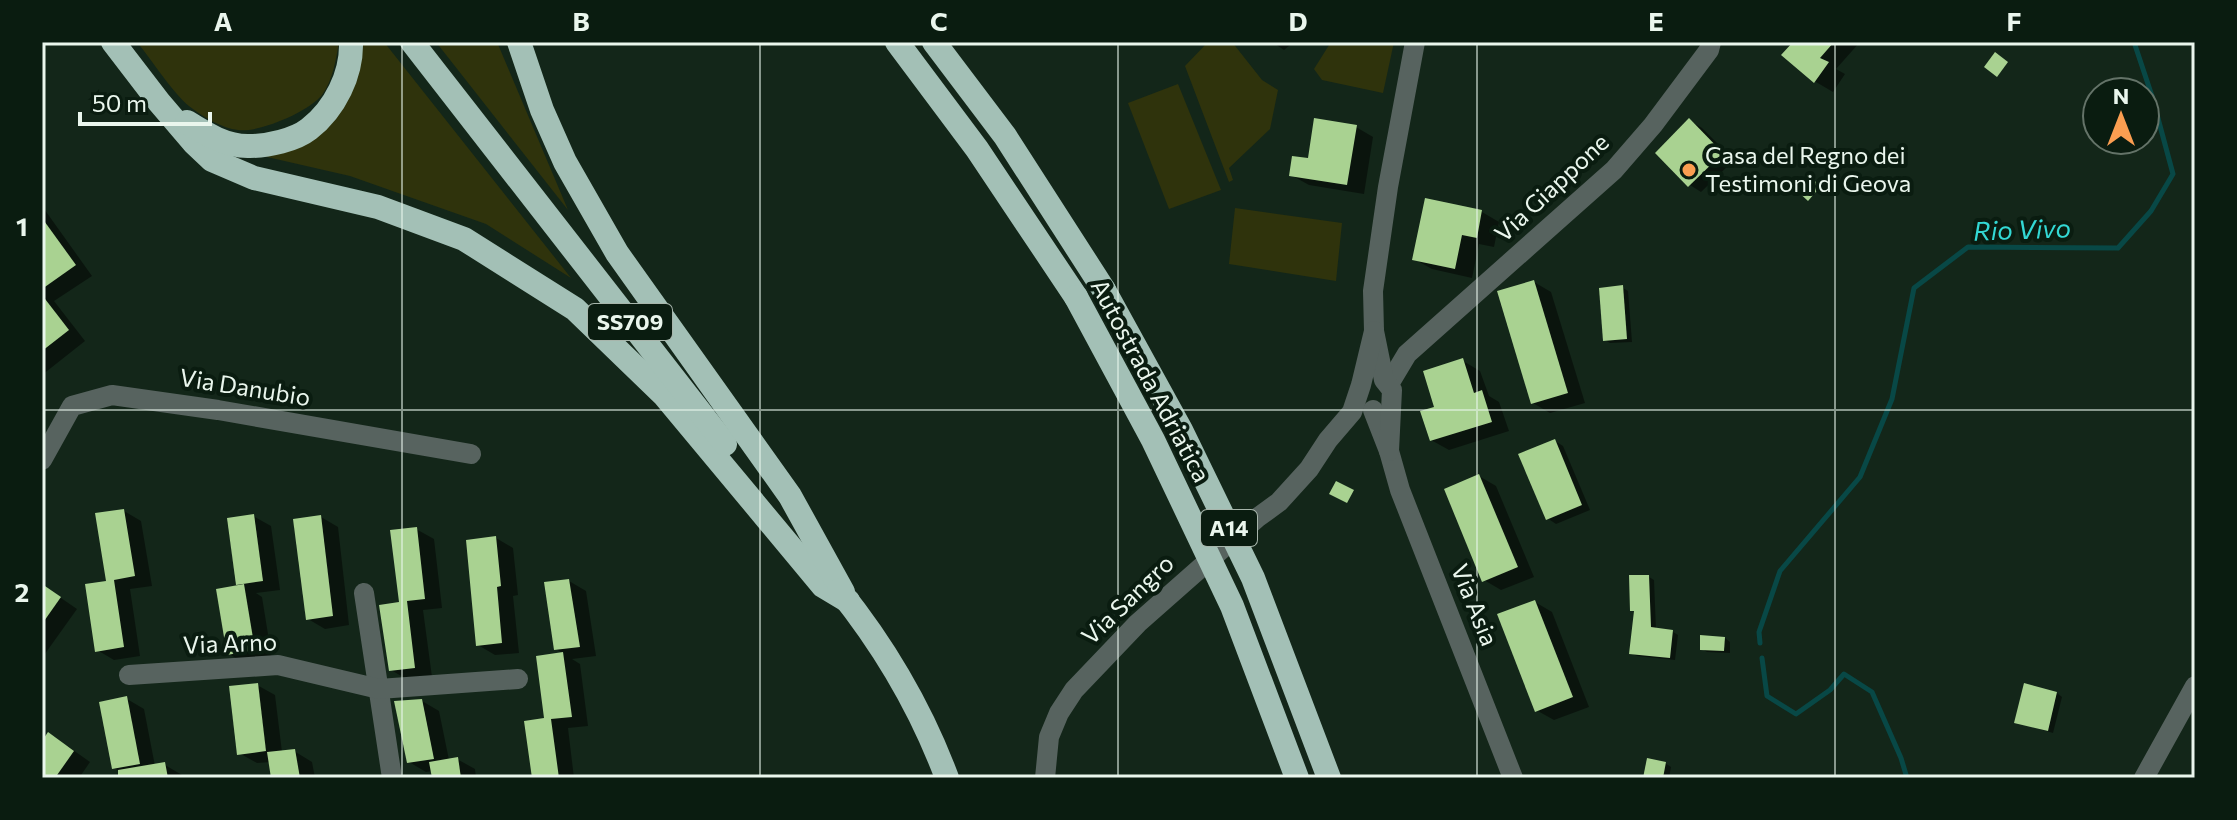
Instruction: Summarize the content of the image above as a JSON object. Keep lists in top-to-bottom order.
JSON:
{
  "streets": {
    "highway": ["SS709", "Autostrada Adriatica", "A14"],
    "street": [
      "Via Giappone",
      "Via Danubio",
      "Via Sangro",
      "Via Asia",
      "Via Arno"
    ]
  },
  "crossings": [
    ["Via Giappone", "Via Asia"],
    ["Via Sangro", "Via Asia"]
  ],
  "water": ["Rio Vivo"],
  "places": ["Casa del Regno dei Testimoni di Geova"],
  "scale_bar": "50 m",
  "north": "top",
  "grid": {
    "columns": [
      "A",
      "B",
      "C",
      "D",
      "E",
      "F"
    ],
    "rows": ["1", "2"]
  }
}
